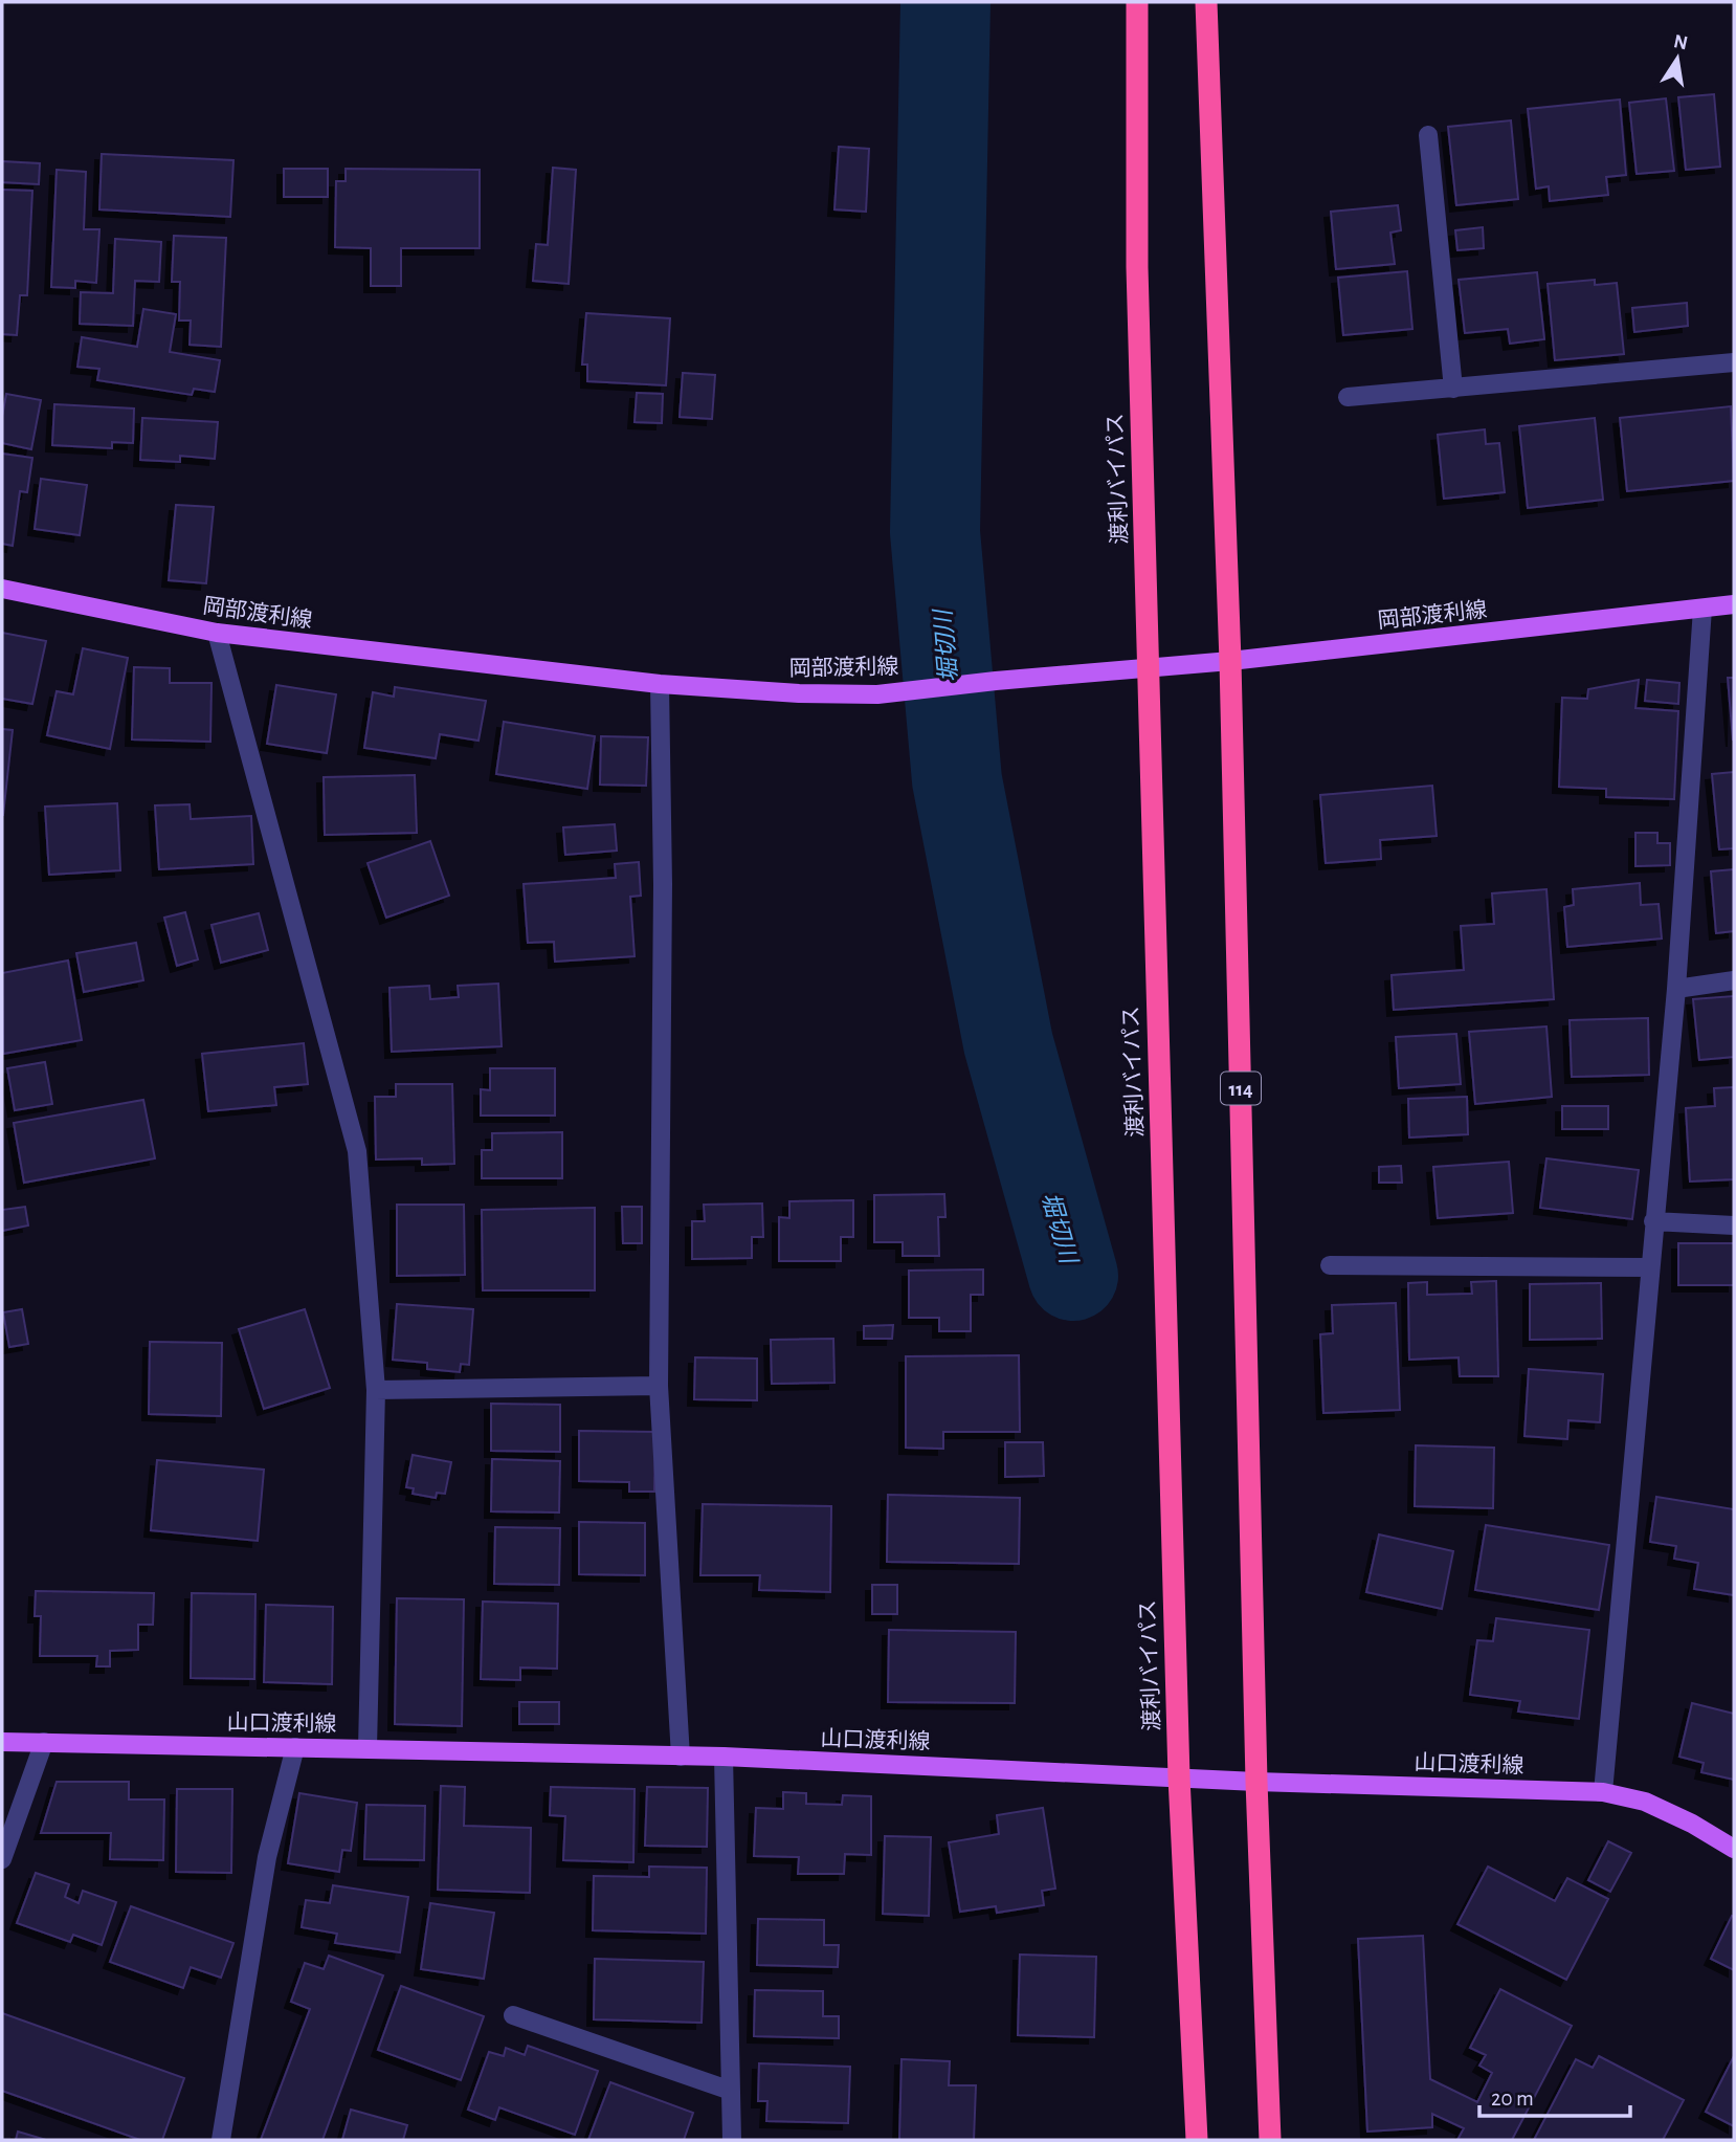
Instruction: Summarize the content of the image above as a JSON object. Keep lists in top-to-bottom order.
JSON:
{
  "streets": {
    "highway": ["渡利バイパス", "114"],
    "main road": ["岡部渡利線", "山口渡利線"]
  },
  "crossings": [
    ["渡利バイパス", "岡部渡利線"],
    ["渡利バイパス", "山口渡利線"],
    ["岡部渡利線", "114"],
    ["114", "山口渡利線"]
  ],
  "water": ["堀切川"],
  "scale_bar": "20 m",
  "north": "top"
}
